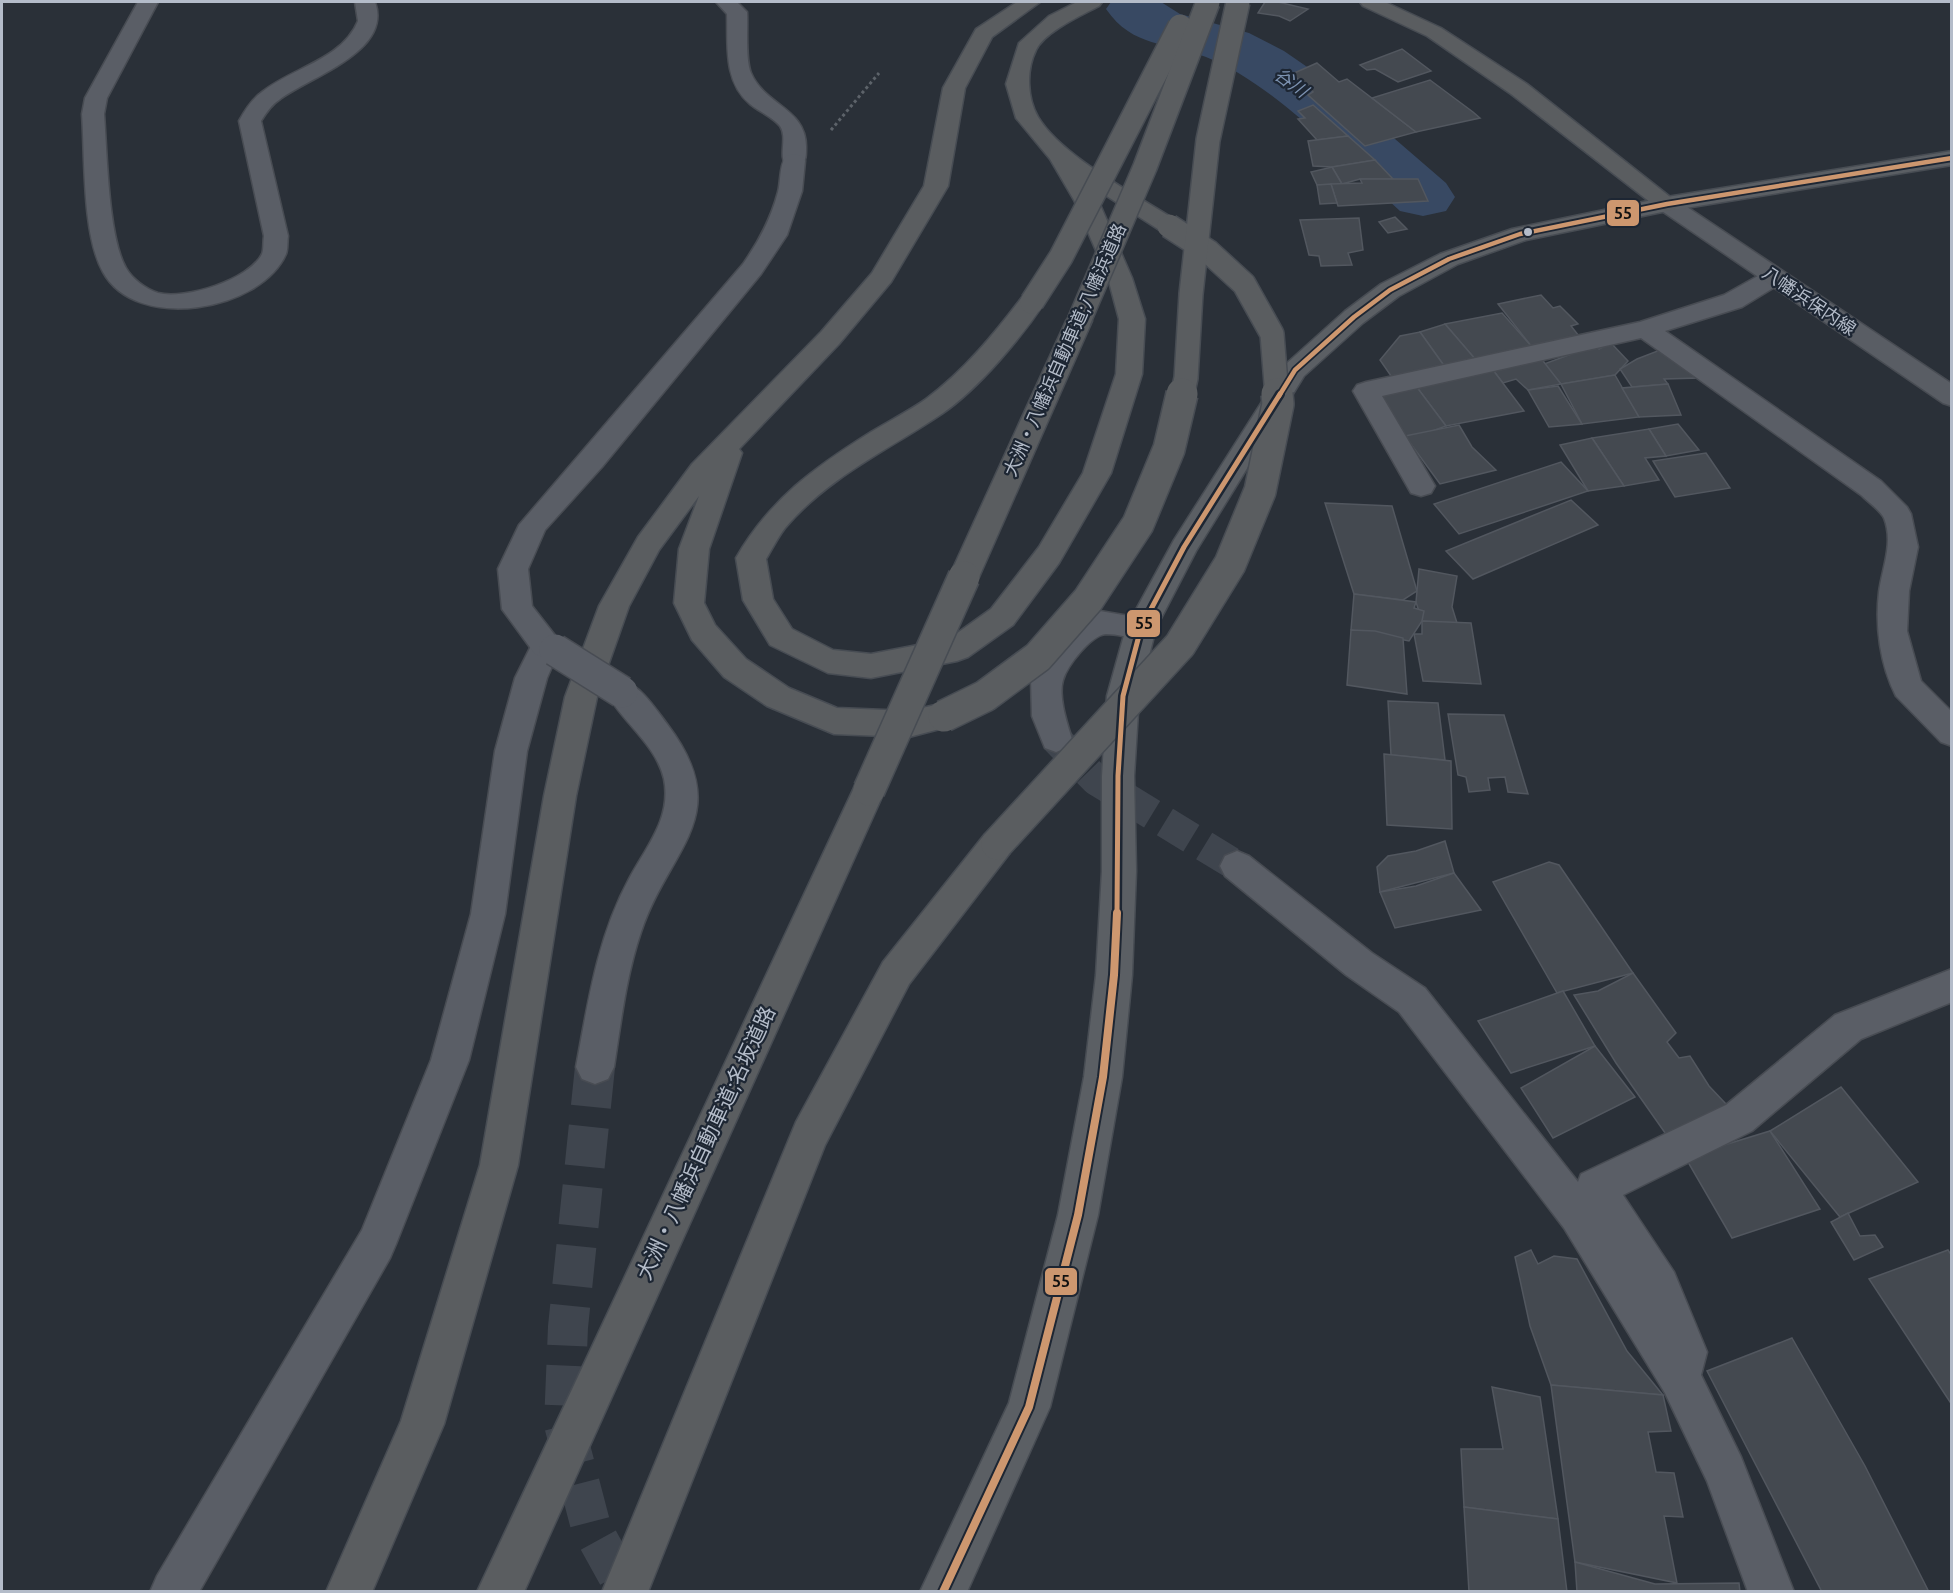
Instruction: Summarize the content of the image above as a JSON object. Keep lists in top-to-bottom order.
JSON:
{
  "streets": {
    "highway": ["大洲・八幡浜自動車道;八幡浜道路", "大洲・八幡浜自動車道;名坂道路"],
    "main road": ["八幡浜保内線"]
  },
  "crossings": [
    ["大洲・八幡浜自動車道;八幡浜道路", "大洲・八幡浜自動車道;名坂道路"]
  ],
  "water": ["谷川"],
  "lines": ["transit line 55"]
}
